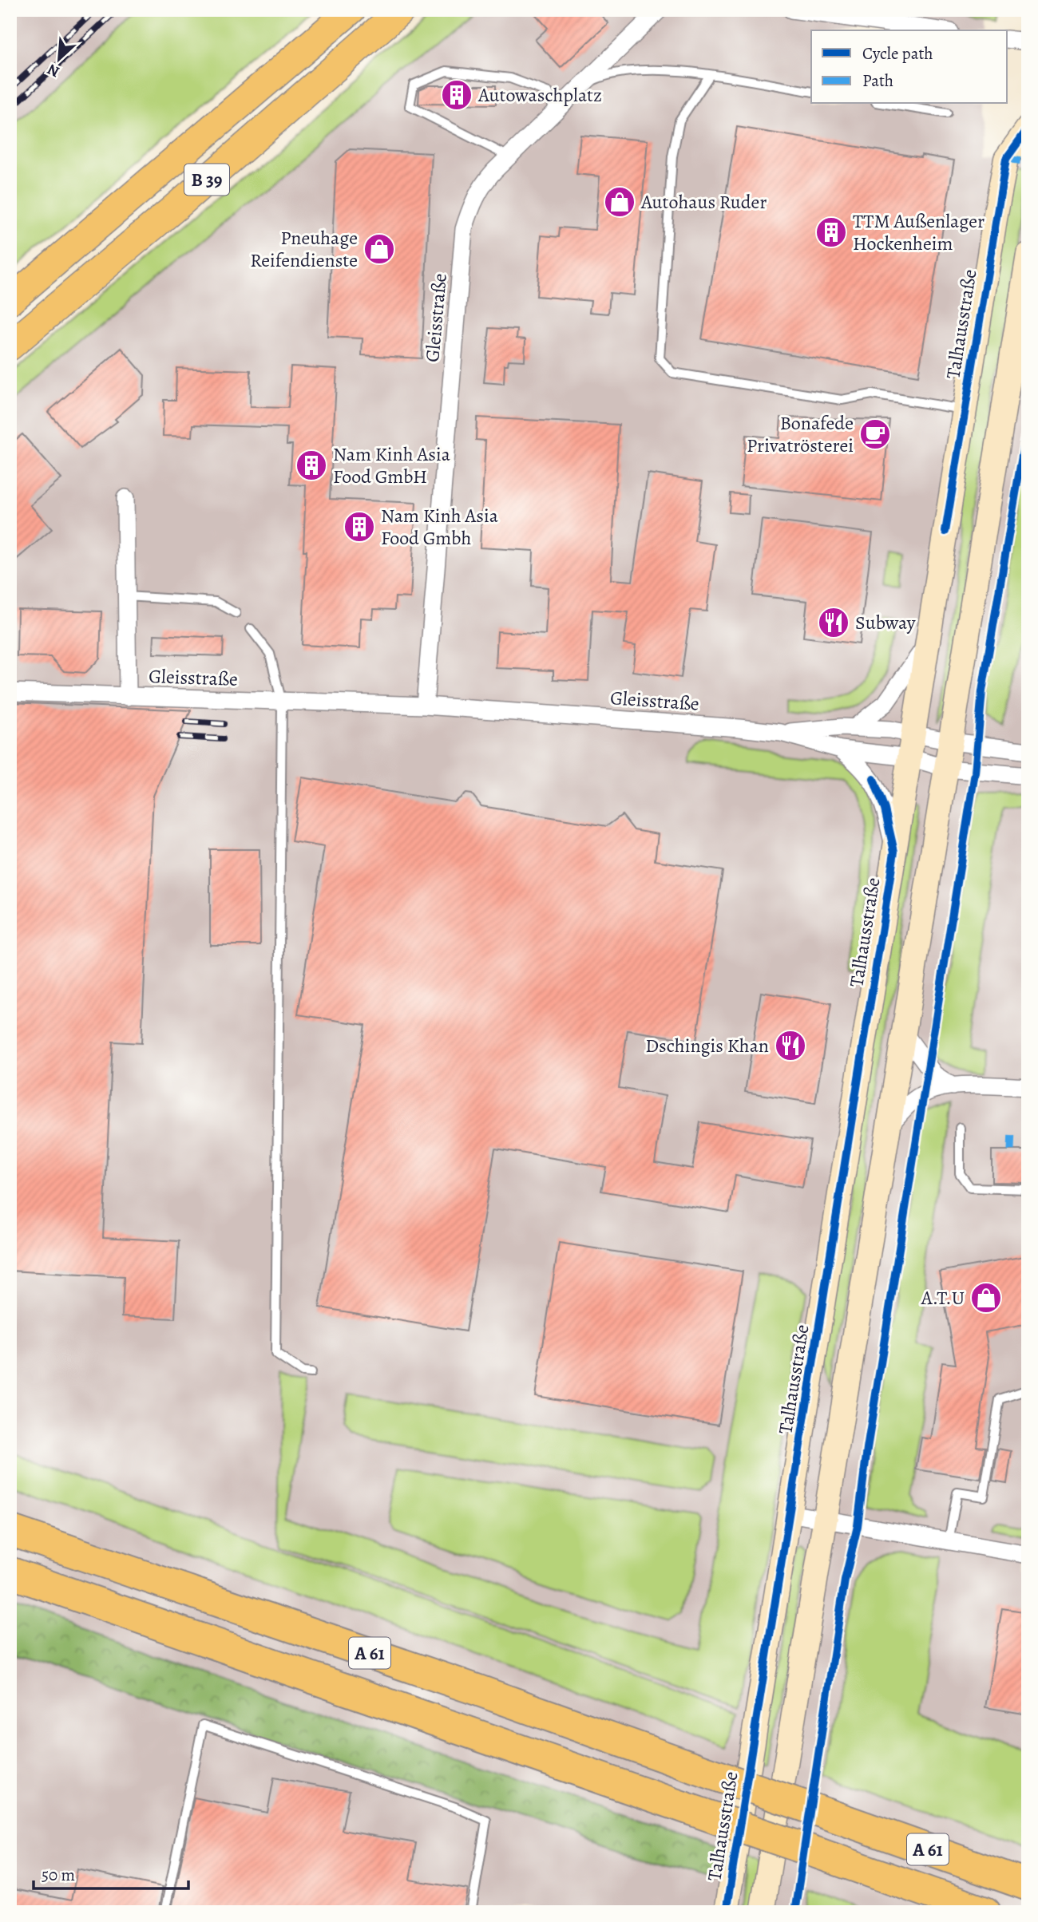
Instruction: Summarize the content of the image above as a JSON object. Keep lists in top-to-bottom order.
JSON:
{
  "streets": {
    "highway": ["B 39", "A 61"],
    "main road": ["Talhausstraße"],
    "street": ["Gleisstraße"]
  },
  "crossings": [
    ["Gleisstraße", "Talhausstraße"]
  ],
  "places": {
    "building": [
      "Autowaschplatz",
      "TTM Außenlager Hockenheim",
      "Nam Kinh Asia Food GmbH",
      "Nam Kinh Asia Food Gmbh"
    ],
    "shop": ["Autohaus Ruder", "Pneuhage Reifendienste", "A.T.U"],
    "cafe": ["Bonafede Privatrösterei"],
    "restaurant": ["Subway", "Dschingis Khan"]
  },
  "legend": ["Cycle path", "Path"],
  "scale_bar": "50 m",
  "north": "bottom left"
}
